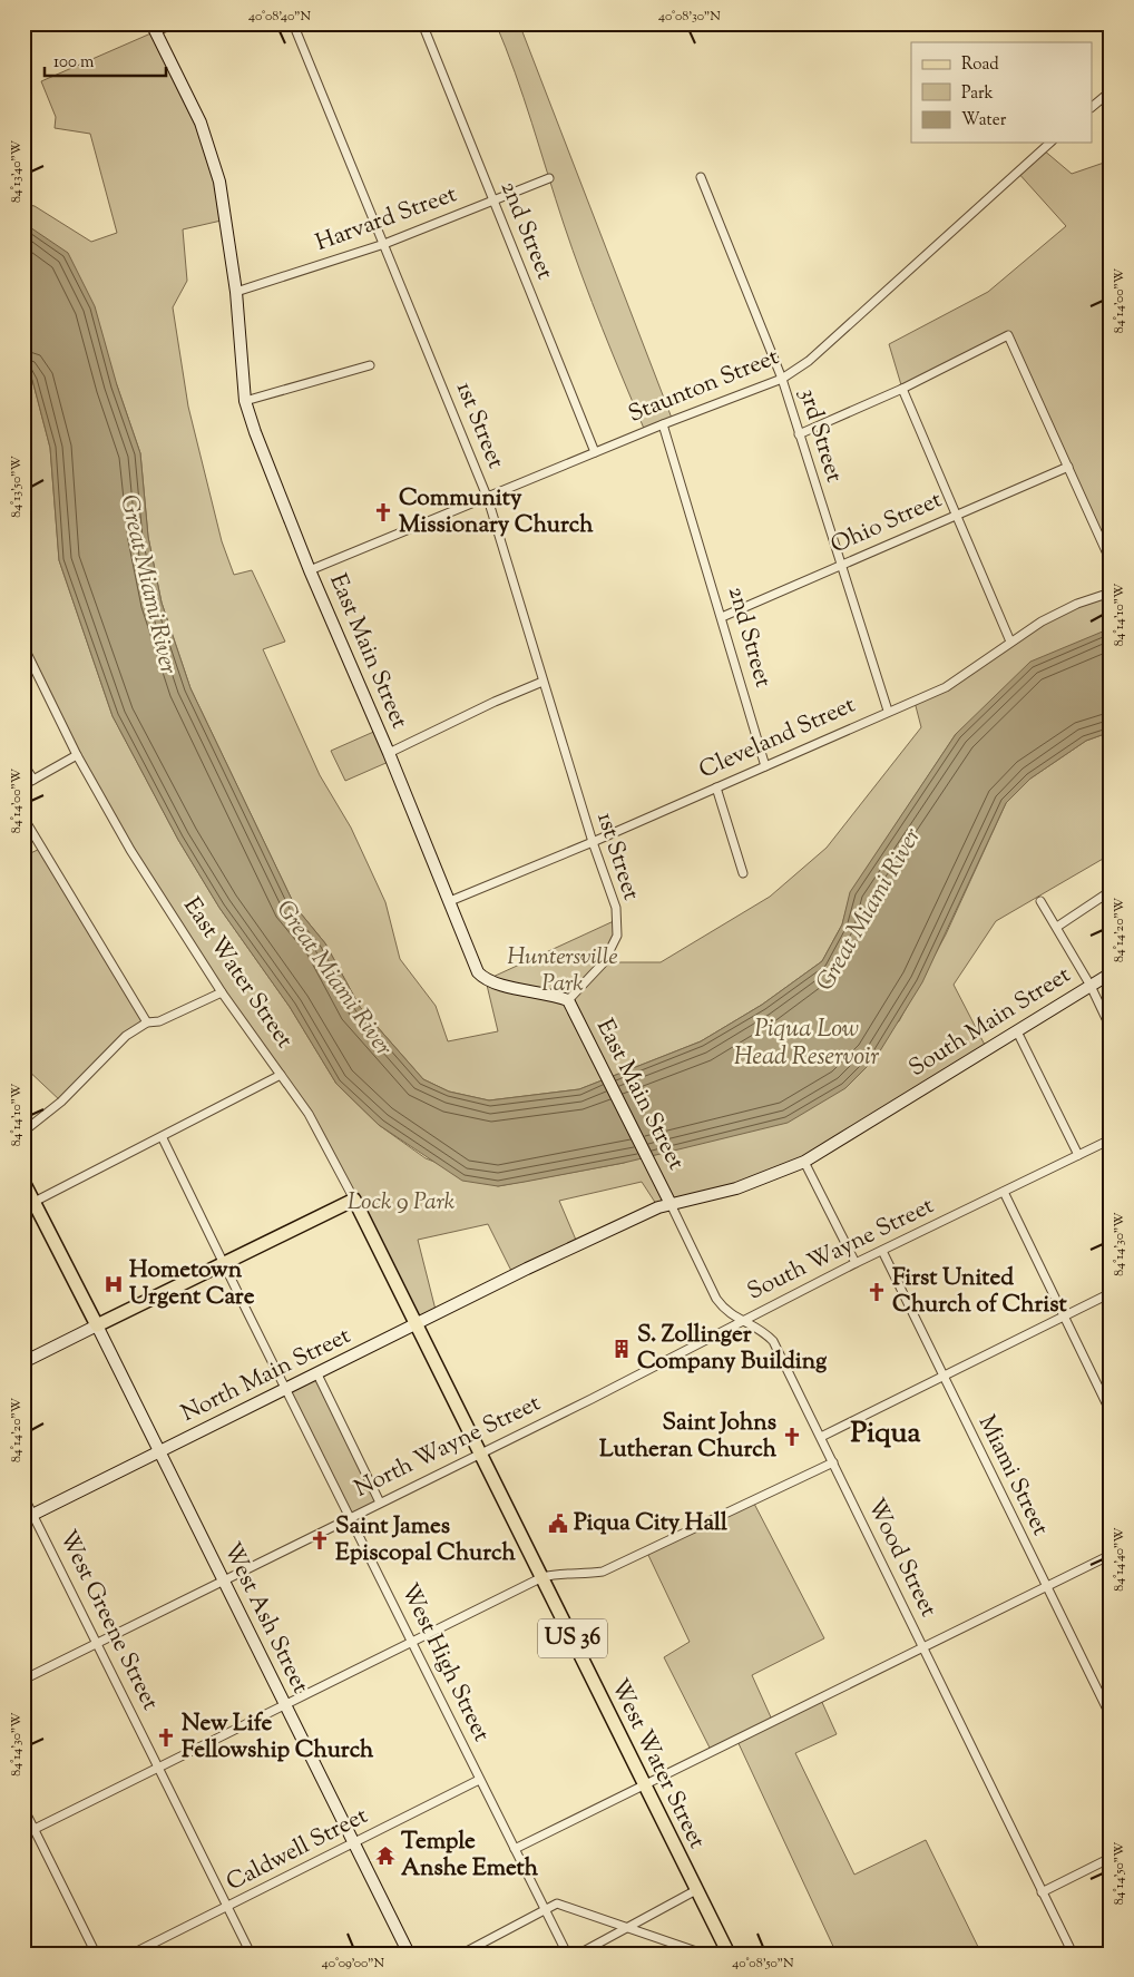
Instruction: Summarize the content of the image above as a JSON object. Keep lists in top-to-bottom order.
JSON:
{
  "streets": {
    "main road": ["East Water Street", "US 36", "West Water Street"],
    "street": [
      "Harvard Street",
      "2nd Street",
      "Staunton Street",
      "1st Street",
      "3rd Street",
      "Ohio Street",
      "East Main Street",
      "Cleveland Street",
      "South Main Street",
      "South Wayne Street",
      "North Main Street",
      "North Wayne Street",
      "Miami Street",
      "Wood Street",
      "West Ash Street",
      "West Greene Street",
      "West High Street",
      "Caldwell Street"
    ]
  },
  "crossings": [
    ["Harvard Street", "2nd Street"],
    ["Harvard Street", "1st Street"],
    ["Harvard Street", "East Main Street"],
    ["2nd Street", "Staunton Street"],
    ["2nd Street", "Ohio Street"],
    ["2nd Street", "Cleveland Street"],
    ["Staunton Street", "1st Street"],
    ["Staunton Street", "3rd Street"],
    ["Staunton Street", "East Main Street"],
    ["1st Street", "East Main Street"],
    ["1st Street", "Cleveland Street"],
    ["3rd Street", "Ohio Street"],
    ["3rd Street", "Cleveland Street"],
    ["East Main Street", "Cleveland Street"],
    ["East Main Street", "South Main Street"],
    ["East Main Street", "Wood Street"],
    ["East Water Street", "North Main Street"],
    ["East Water Street", "West Water Street"],
    ["South Main Street", "North Main Street"],
    ["South Main Street", "Wood Street"],
    ["South Wayne Street", "North Wayne Street"],
    ["South Wayne Street", "Miami Street"],
    ["South Wayne Street", "Wood Street"],
    ["North Main Street", "West Ash Street"],
    ["North Main Street", "West Greene Street"],
    ["North Main Street", "West High Street"],
    ["North Main Street", "West Water Street"],
    ["North Wayne Street", "West Ash Street"],
    ["North Wayne Street", "West Greene Street"],
    ["North Wayne Street", "West High Street"],
    ["North Wayne Street", "West Water Street"],
    ["West Ash Street", "Caldwell Street"],
    ["West Greene Street", "Caldwell Street"],
    ["West High Street", "Caldwell Street"]
  ],
  "districts": ["Piqua"],
  "water": ["Great Miami River", "Piqua Low Head Reservoir"],
  "parks": ["Huntersville Park", "Lock 9 Park"],
  "places": {
    "church": [
      "Community Missionary Church",
      "First United Church of Christ",
      "Saint Johns Lutheran Church",
      "Saint James Episcopal Church",
      "New Life Fellowship Church"
    ],
    "hospital": ["Hometown Urgent Care"],
    "building": ["S. Zollinger Company Building"],
    "public building": ["Piqua City Hall"],
    "temple": ["Temple Anshe Emeth"]
  },
  "legend": ["Road", "Park", "Water"],
  "scale_bar": "100 m",
  "coordinates": [
    "40°08'40\"N",
    "40°08'30\"N",
    "84°13'40\"W",
    "84°14'00\"W",
    "84°13'50\"W",
    "84°14'10\"W",
    "84°14'20\"W",
    "84°14'30\"W",
    "84°14'40\"W",
    "84°14'50\"W",
    "40°09'00\"N",
    "40°08'50\"N"
  ]
}
